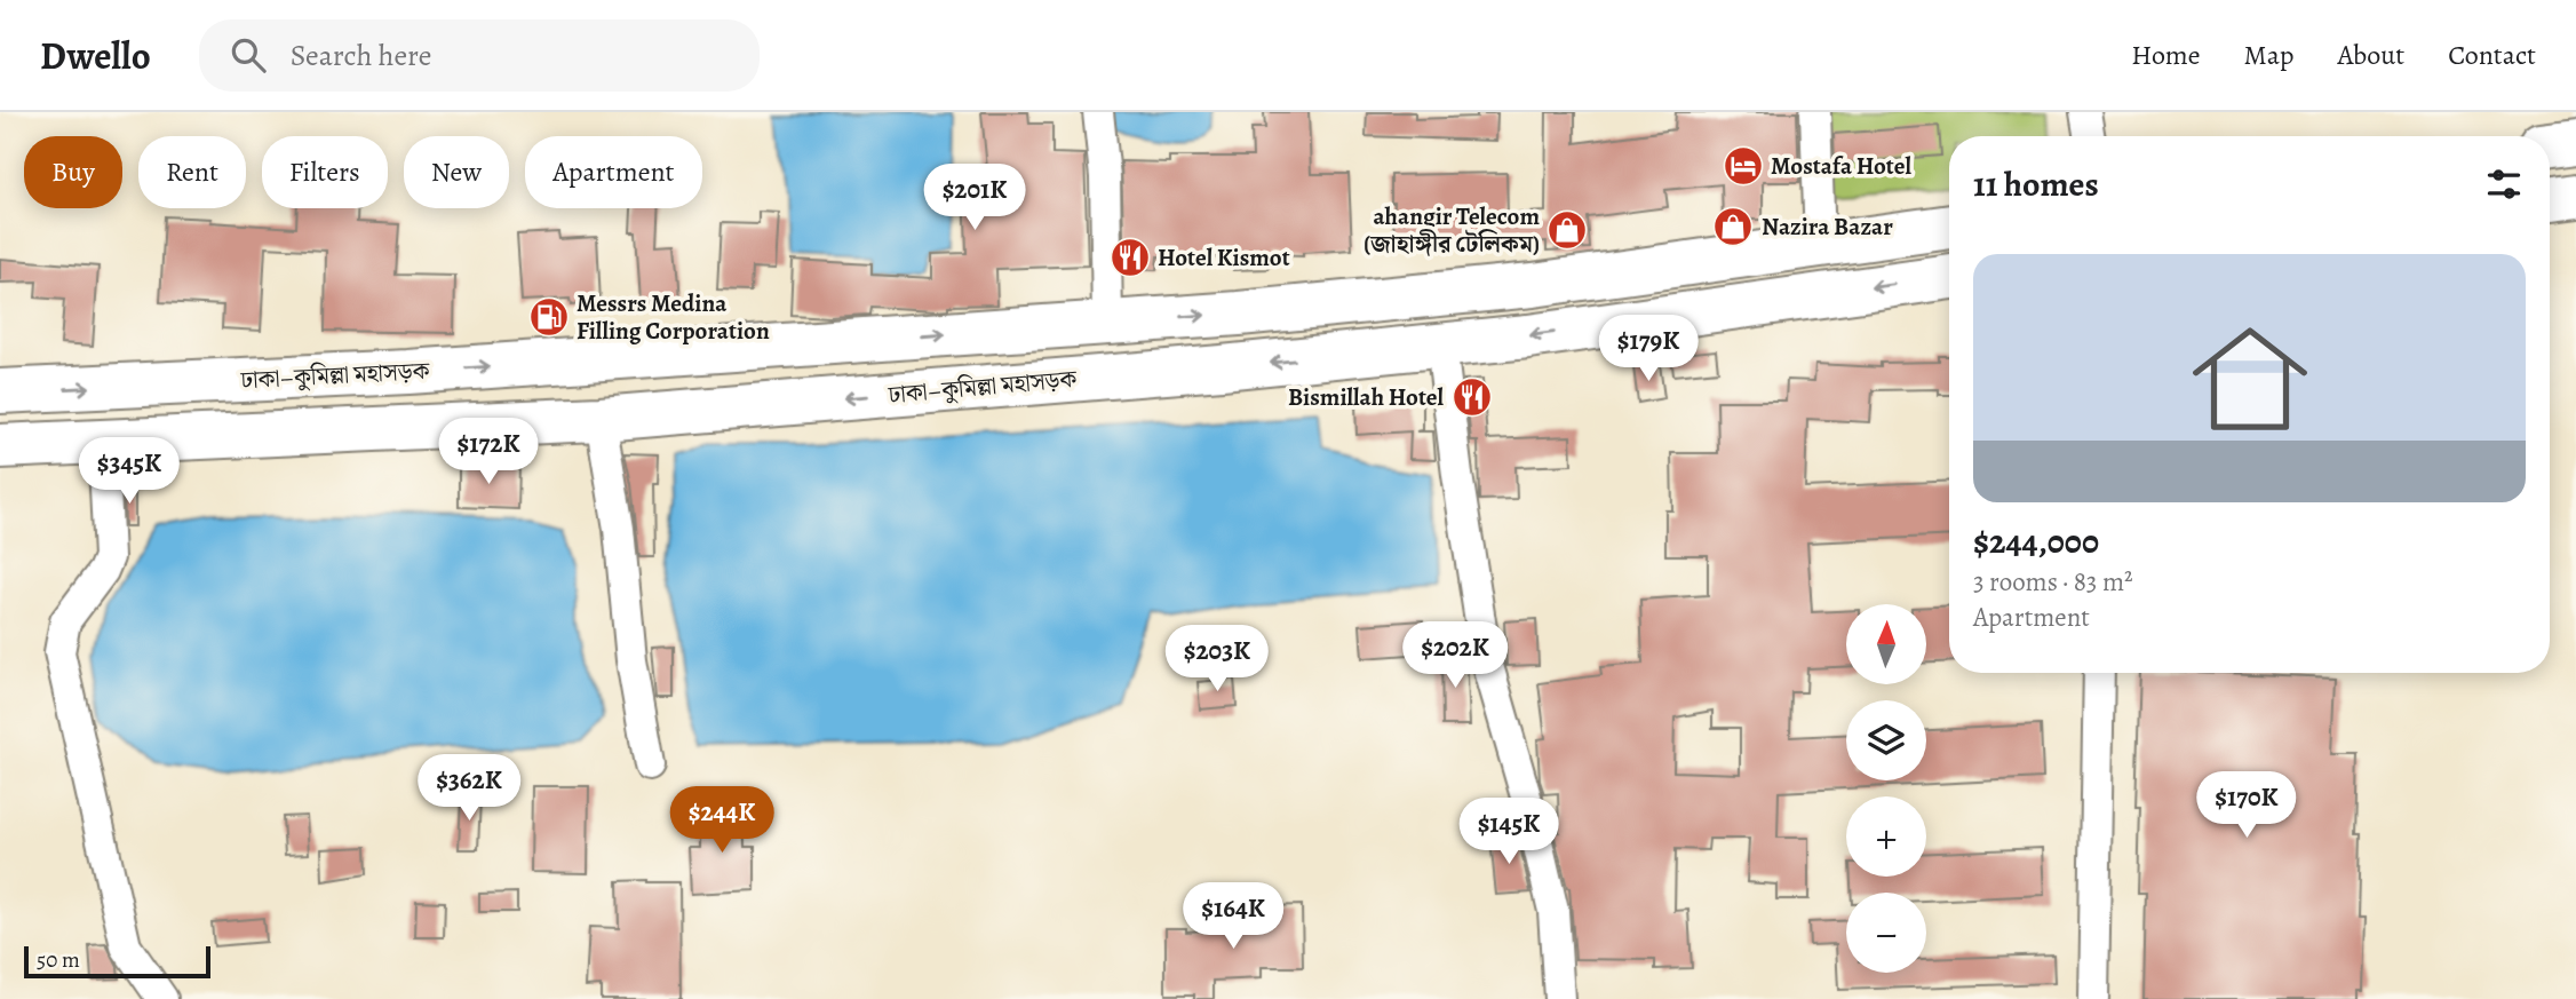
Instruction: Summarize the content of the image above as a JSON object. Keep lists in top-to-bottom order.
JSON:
{
  "streets": {
    "highway": ["ঢাকা–কুমিল্লা মহাসড়ক"]
  },
  "places": {
    "hotel": ["Mostafa Hotel"],
    "shop": ["Nazira Bazar", "ahangir Telecom (জাহাঙ্গীর টেলিকম)"],
    "restaurant": ["Hotel Kismot", "Bismillah Hotel"],
    "fuel station": ["Messrs Medina Filling Corporation"]
  },
  "scale_bar": "50 m",
  "north": "top",
  "page": {
    "header": "Dwello",
    "search": "Search here",
    "nav": [
      "Home",
      "Map",
      "About",
      "Contact"
    ],
    "chip": [
      "Buy",
      "Rent",
      "Filters",
      "New",
      "Apartment"
    ],
    "heading": "11 homes",
    "price": [
      "$201K",
      "$179K",
      "$172K",
      "$345K",
      "$202K",
      "$203K",
      "$362K",
      "$170K",
      "$244K",
      "$145K",
      "$164K"
    ],
    "list": [
      {
        "name": "$244,000",
        "note": "3 rooms · 83 m² · Apartment"
      }
    ],
    "map_buttons": ["+", "−"],
    "scale": "50 m"
  }
}
